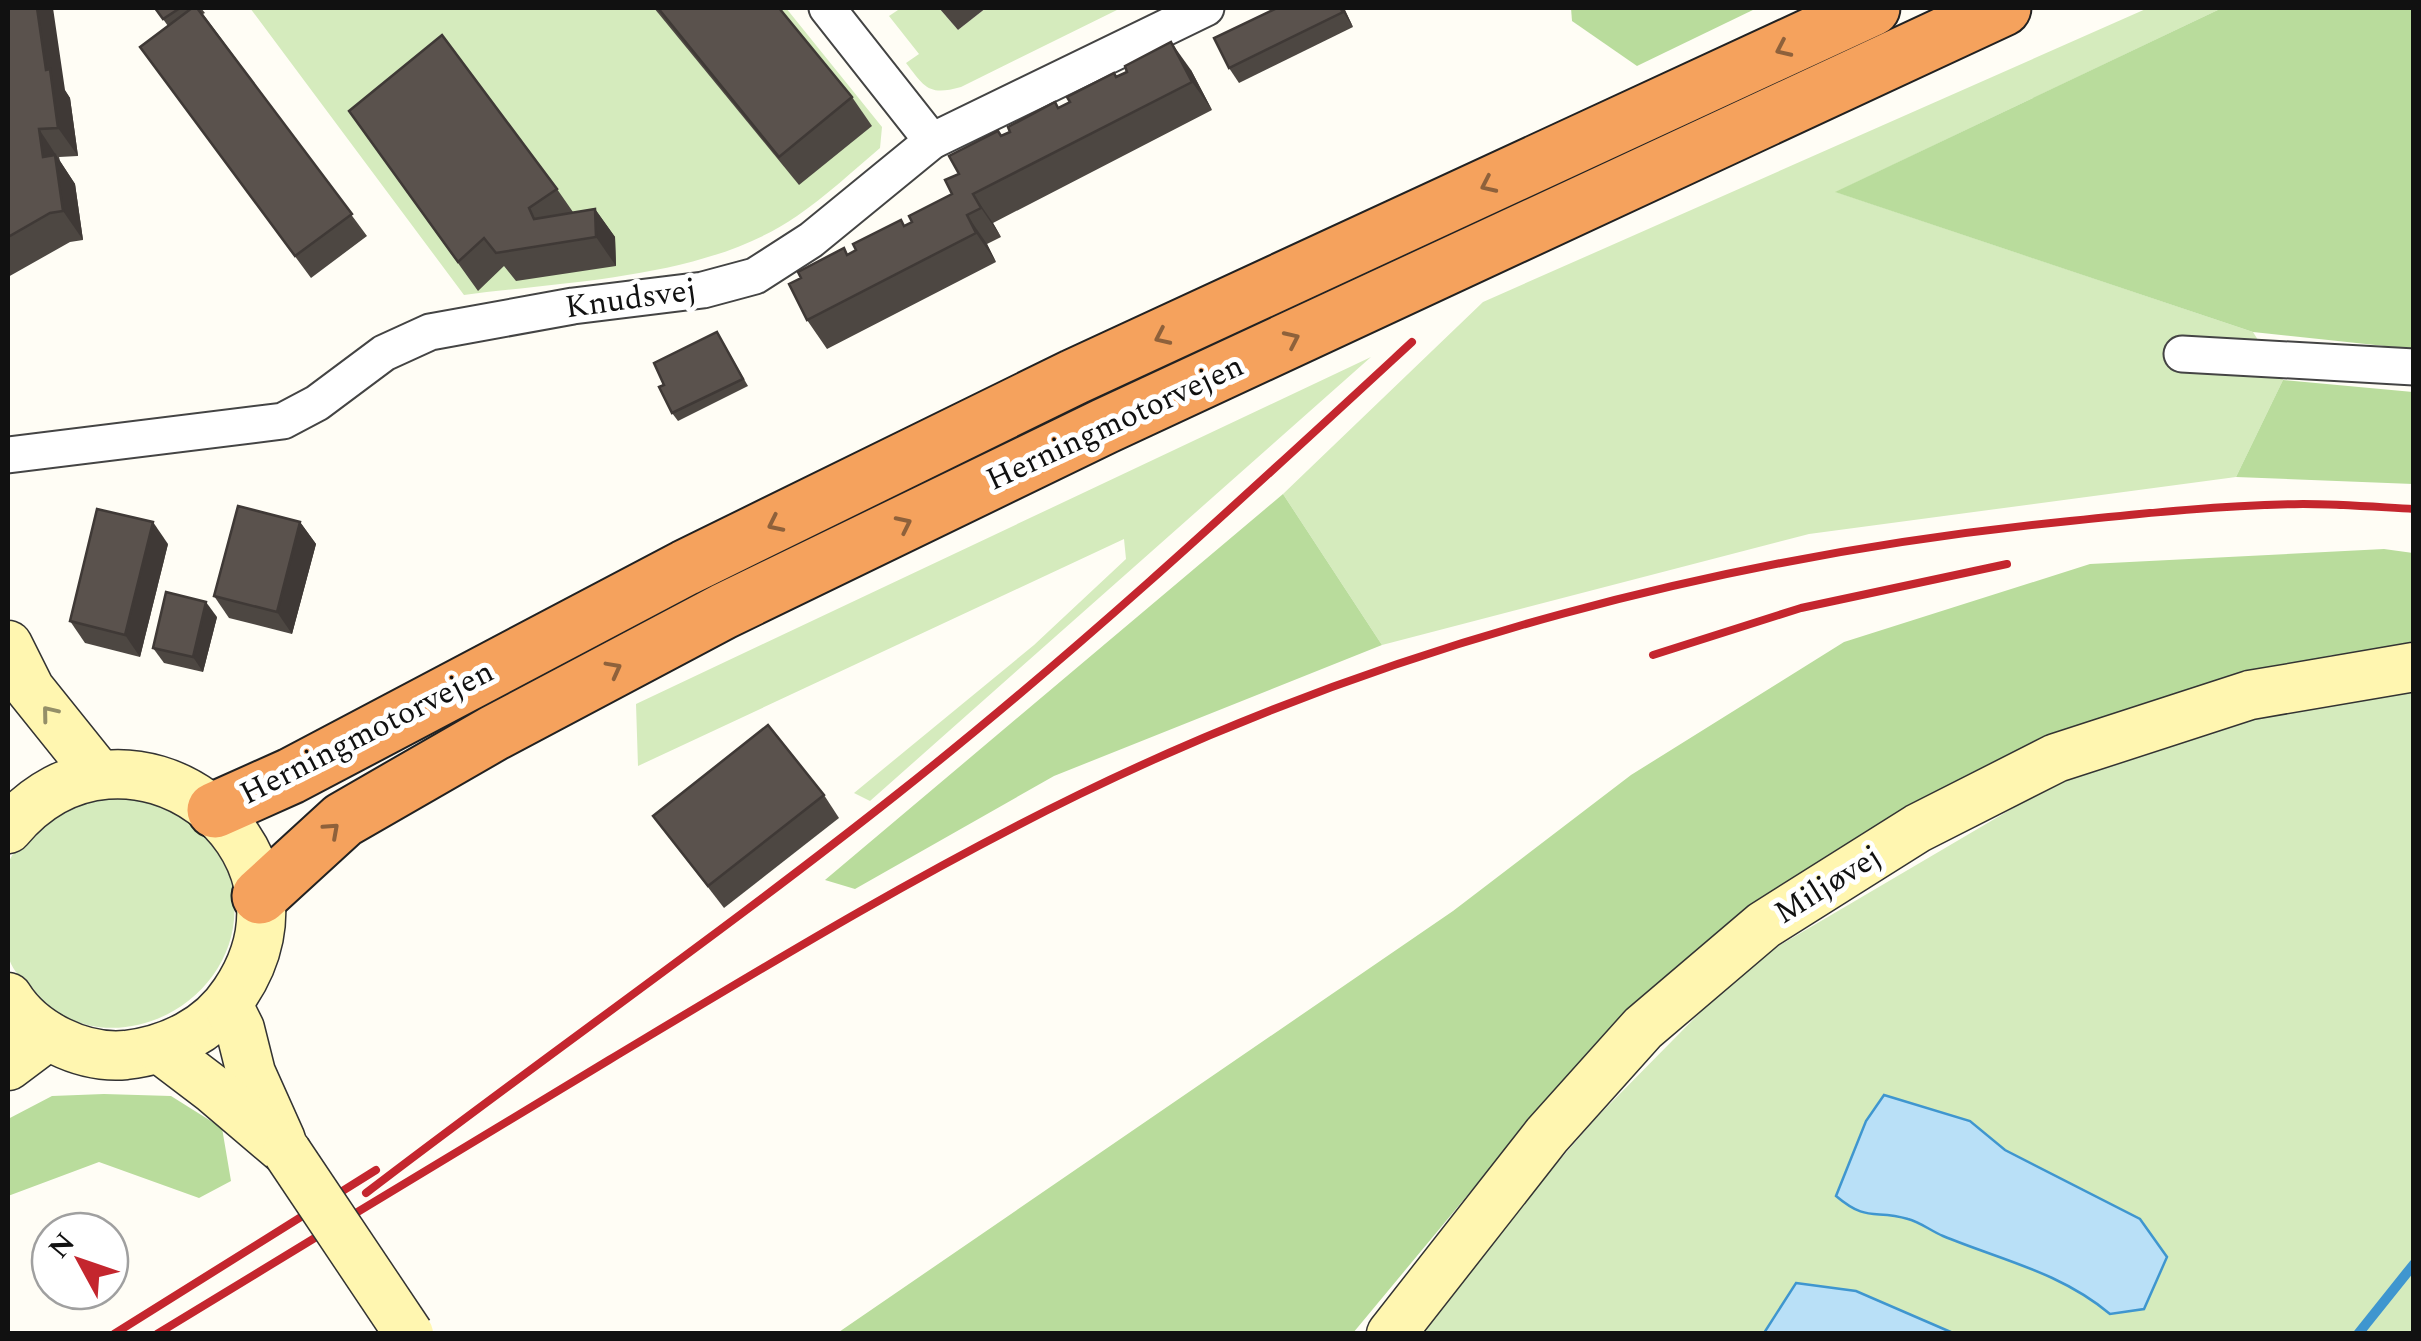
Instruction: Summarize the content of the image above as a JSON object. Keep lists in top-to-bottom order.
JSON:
{
  "streets": {
    "highway": ["Herningmotorvejen"],
    "street": ["Knudsvej", "Miljøvej"]
  },
  "north": "top left"
}
